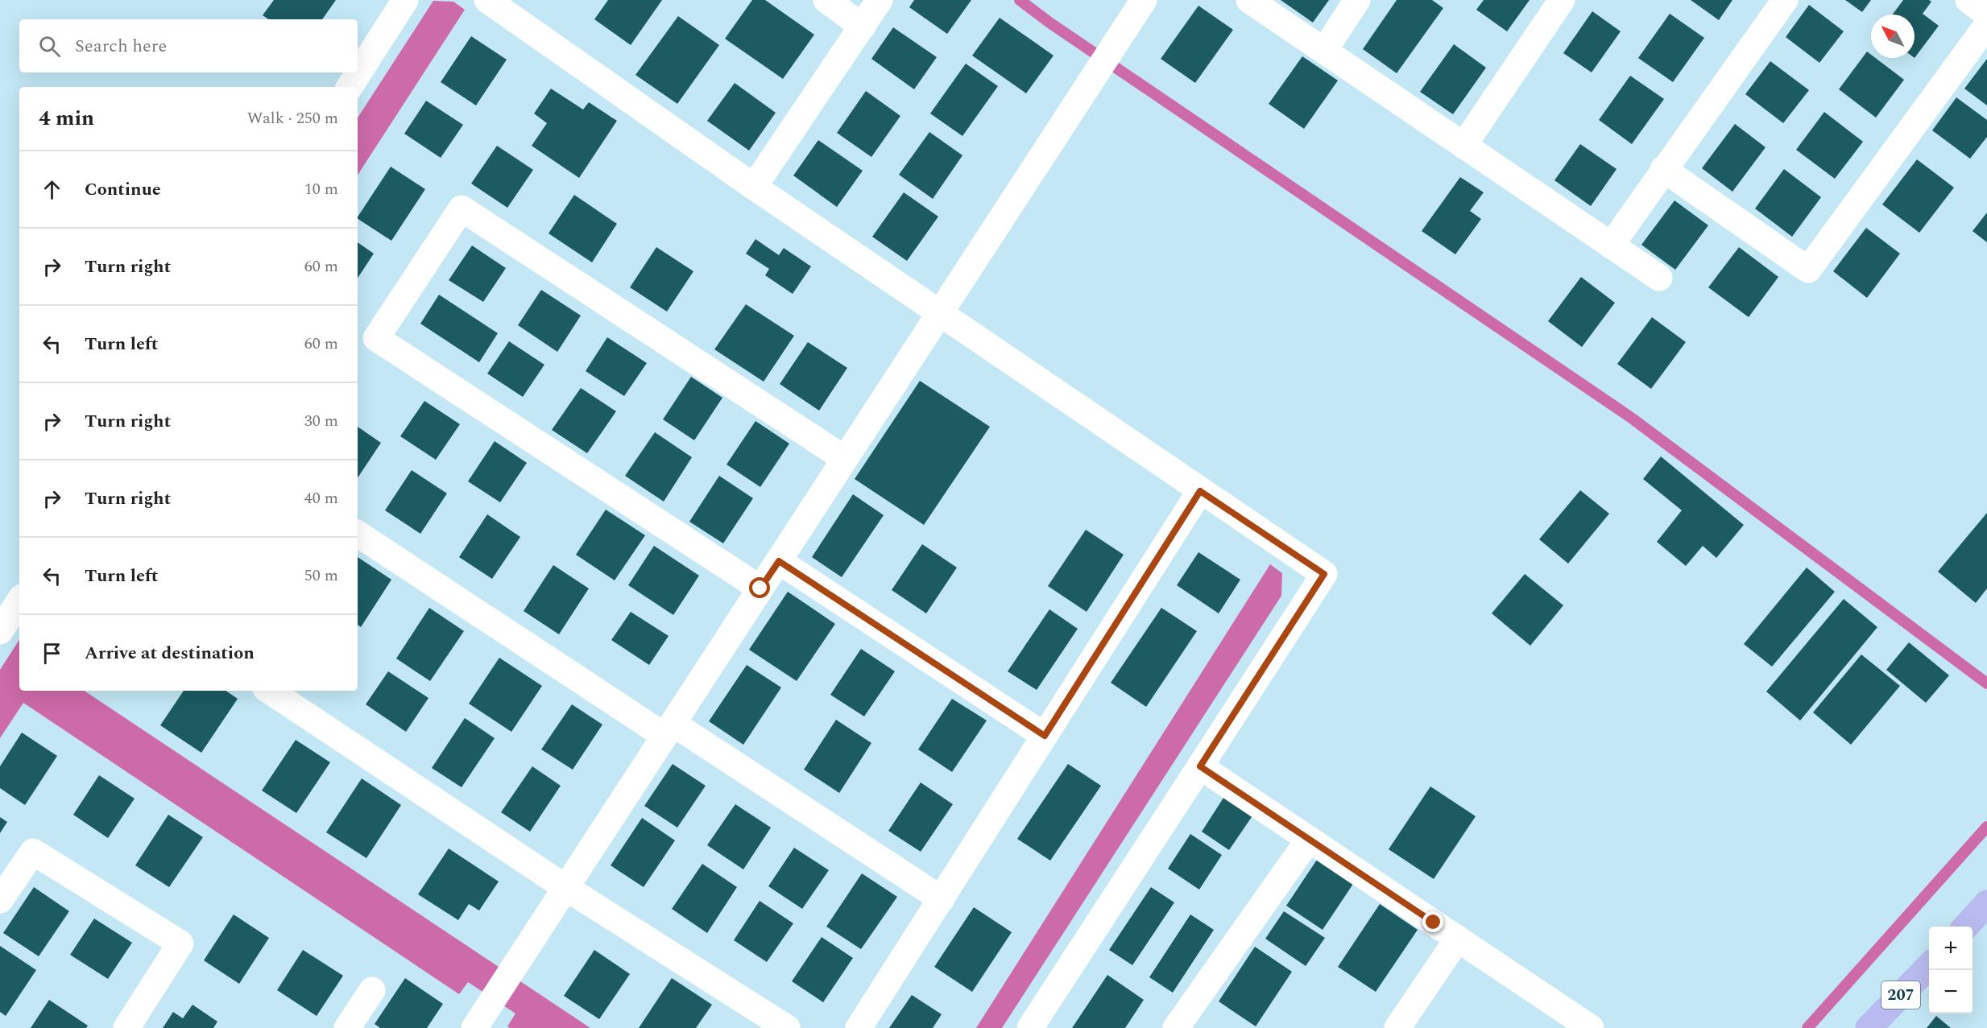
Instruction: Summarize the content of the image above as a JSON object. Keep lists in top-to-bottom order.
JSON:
{
  "streets": {
    "highway": ["207"]
  },
  "north": "top left",
  "page": {
    "search": "Search here",
    "heading": ["4 min", "Walk · 250 m"],
    "list": [
      ["Continue", "10 m"],
      ["Turn right", "60 m"],
      ["Turn left", "60 m"],
      ["Turn right", "30 m"],
      ["Turn right", "40 m"],
      ["Turn left", "50 m"],
      "Arrive at destination"
    ],
    "map_buttons": ["+", "−"]
  }
}
